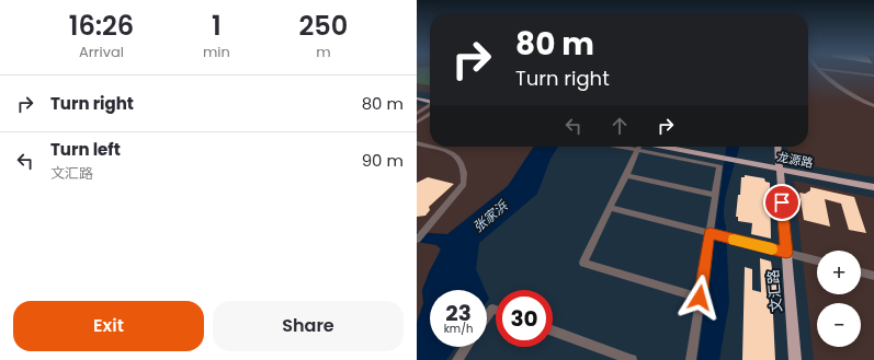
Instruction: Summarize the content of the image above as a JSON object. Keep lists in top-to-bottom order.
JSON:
{
  "streets": {
    "main road": ["龙源路", "文汇路"]
  },
  "crossings": [
    ["龙源路", "文汇路"]
  ],
  "water": ["张家浜"],
  "page": {
    "eta": [
      "16:26",
      "Arrival",
      "1",
      "min",
      "250",
      "m"
    ],
    "turn": ["80 m", "Turn right"],
    "list": [
      {
        "name": "Turn right",
        "value": "80 m"
      },
      {
        "name": "Turn left",
        "note": "文汇路",
        "value": "90 m"
      }
    ],
    "map_buttons": ["+", "−"],
    "speed": "23 km/h",
    "limit": "30",
    "buttons": ["Exit", "Share"]
  }
}
